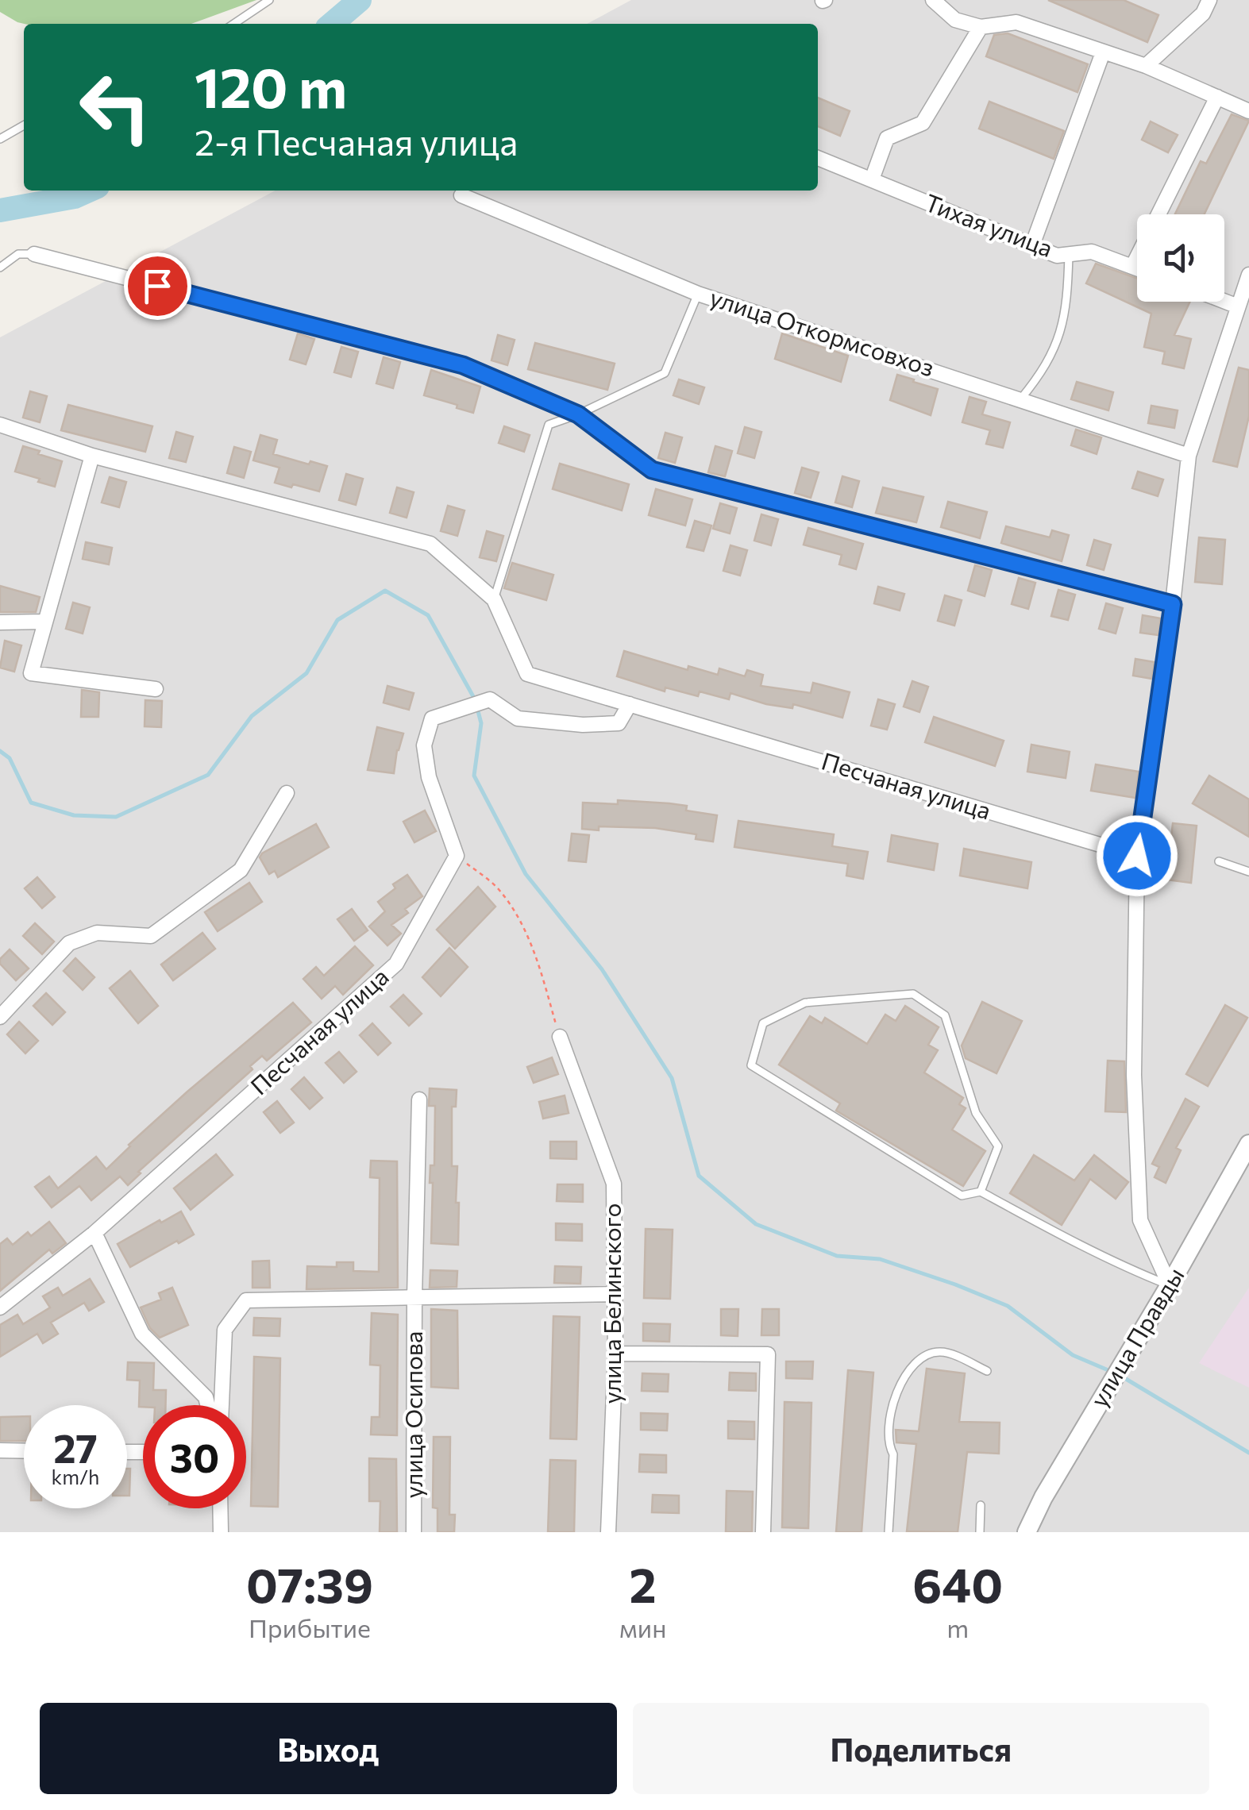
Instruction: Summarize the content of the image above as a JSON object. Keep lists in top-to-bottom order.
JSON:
{
  "streets": {
    "street": [
      "Тихая улица",
      "улица Откормсовхоз",
      "Песчаная улица",
      "улица Белинского",
      "улица Правды",
      "улица Осипова"
    ]
  },
  "crossings": [
    ["улица Белинского", "улица Осипова"]
  ],
  "page": {
    "turn": ["120 m", "2-я Песчаная улица"],
    "speed": "27 km/h",
    "limit": "30",
    "eta": [
      "07:39",
      "Прибытие",
      "2",
      "мин",
      "640",
      "m"
    ],
    "buttons": ["Выход", "Поделиться"]
  }
}
